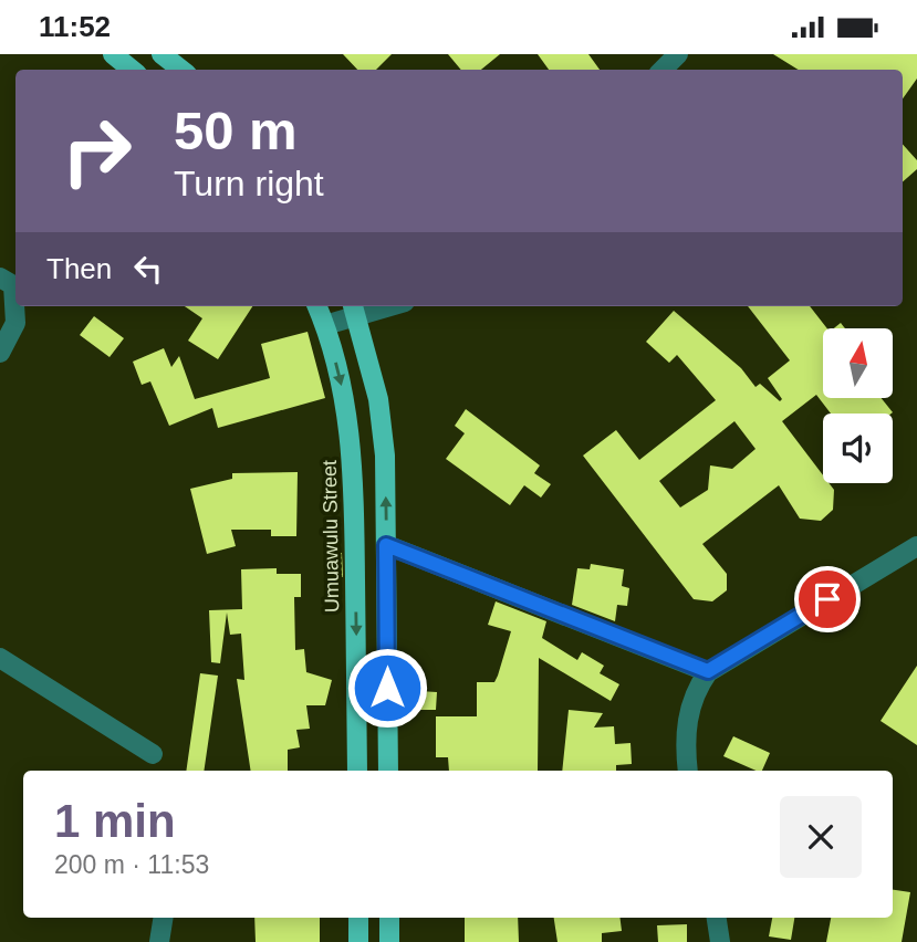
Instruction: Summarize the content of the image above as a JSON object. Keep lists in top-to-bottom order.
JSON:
{
  "streets": {
    "main road": ["Umuawulu Street"]
  },
  "north": "top",
  "page": {
    "status": "11:52",
    "turn": ["50 m", "Turn right"],
    "then": "Then",
    "heading": ["1 min", "200 m · 11:53"]
  }
}
